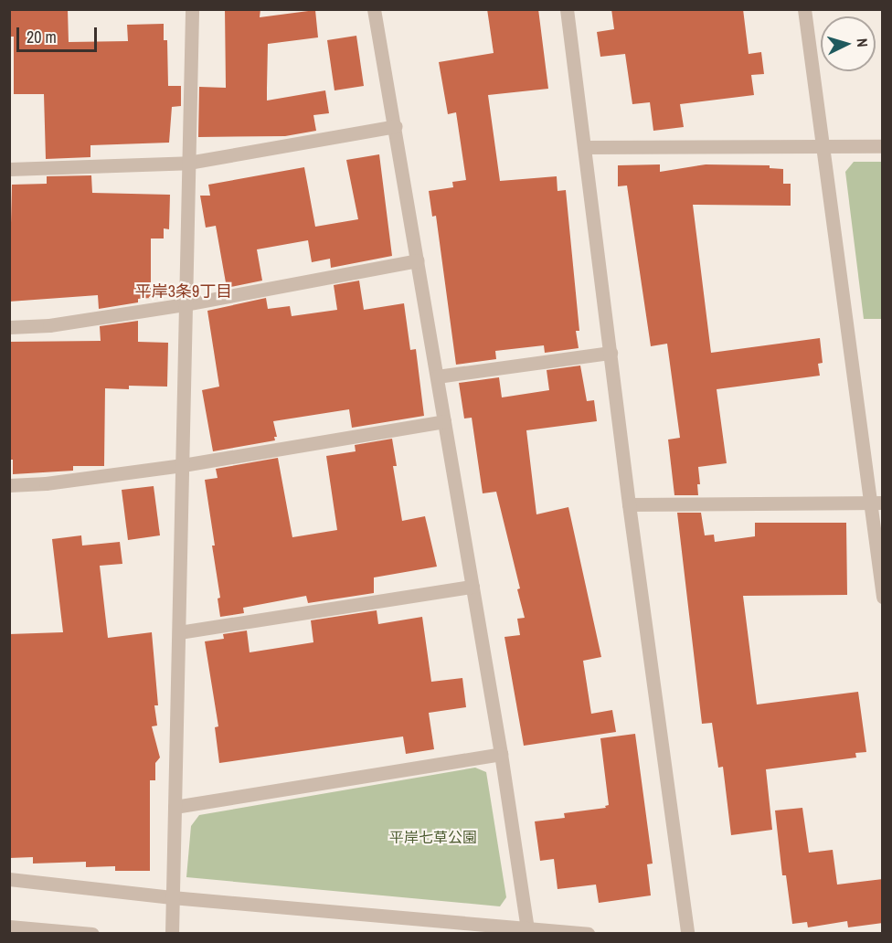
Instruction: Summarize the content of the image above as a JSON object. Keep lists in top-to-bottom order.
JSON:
{
  "districts": ["平岸3条9丁目"],
  "parks": ["平岸七草公園"],
  "scale_bar": "20 m",
  "north": "right"
}
